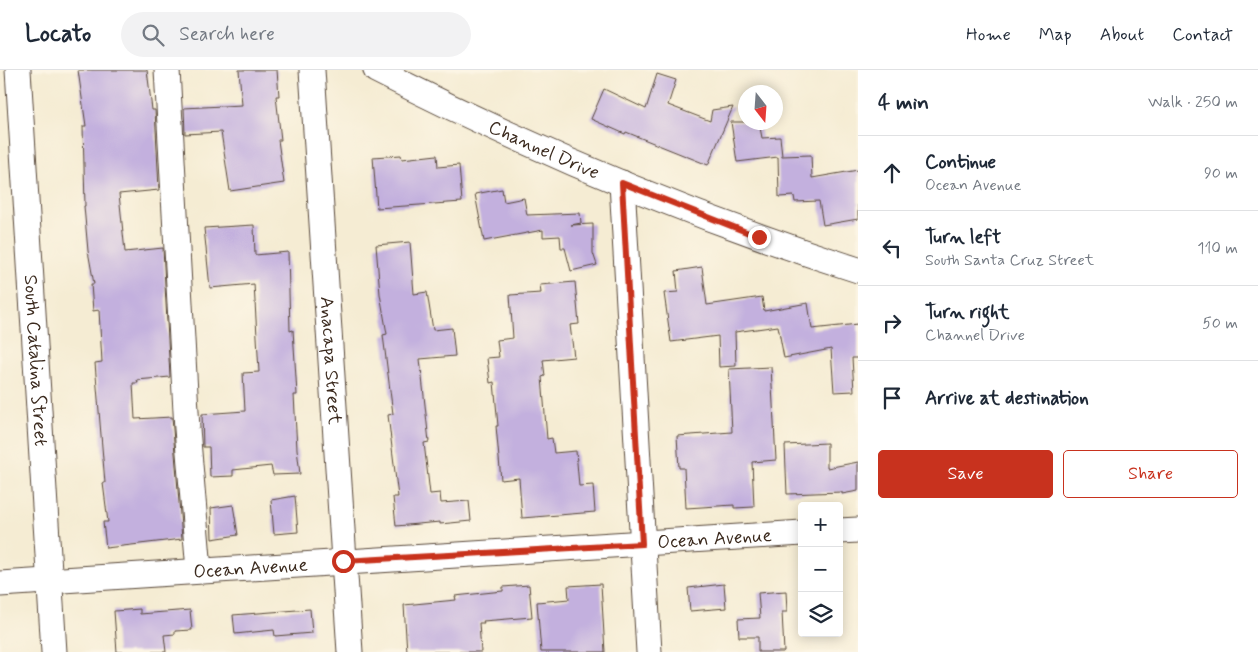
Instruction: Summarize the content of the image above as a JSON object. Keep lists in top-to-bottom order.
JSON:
{
  "streets": {
    "street": [
      "Channel Drive",
      "South Catalina Street",
      "Anacapa Street",
      "Ocean Avenue"
    ]
  },
  "crossings": [
    ["South Catalina Street", "Ocean Avenue"],
    ["Anacapa Street", "Ocean Avenue"]
  ],
  "north": "bottom",
  "page": {
    "header": "Locato",
    "search": "Search here",
    "nav": [
      "Home",
      "Map",
      "About",
      "Contact"
    ],
    "heading": ["4 min", "Walk · 250 m"],
    "list": [
      ["Continue", "Ocean Avenue", "90 m"],
      ["Turn left", "South Santa Cruz Street", "110 m"],
      ["Turn right", "Channel Drive", "50 m"],
      "Arrive at destination"
    ],
    "buttons": ["Save", "Share"],
    "map_buttons": ["+", "−"]
  }
}
